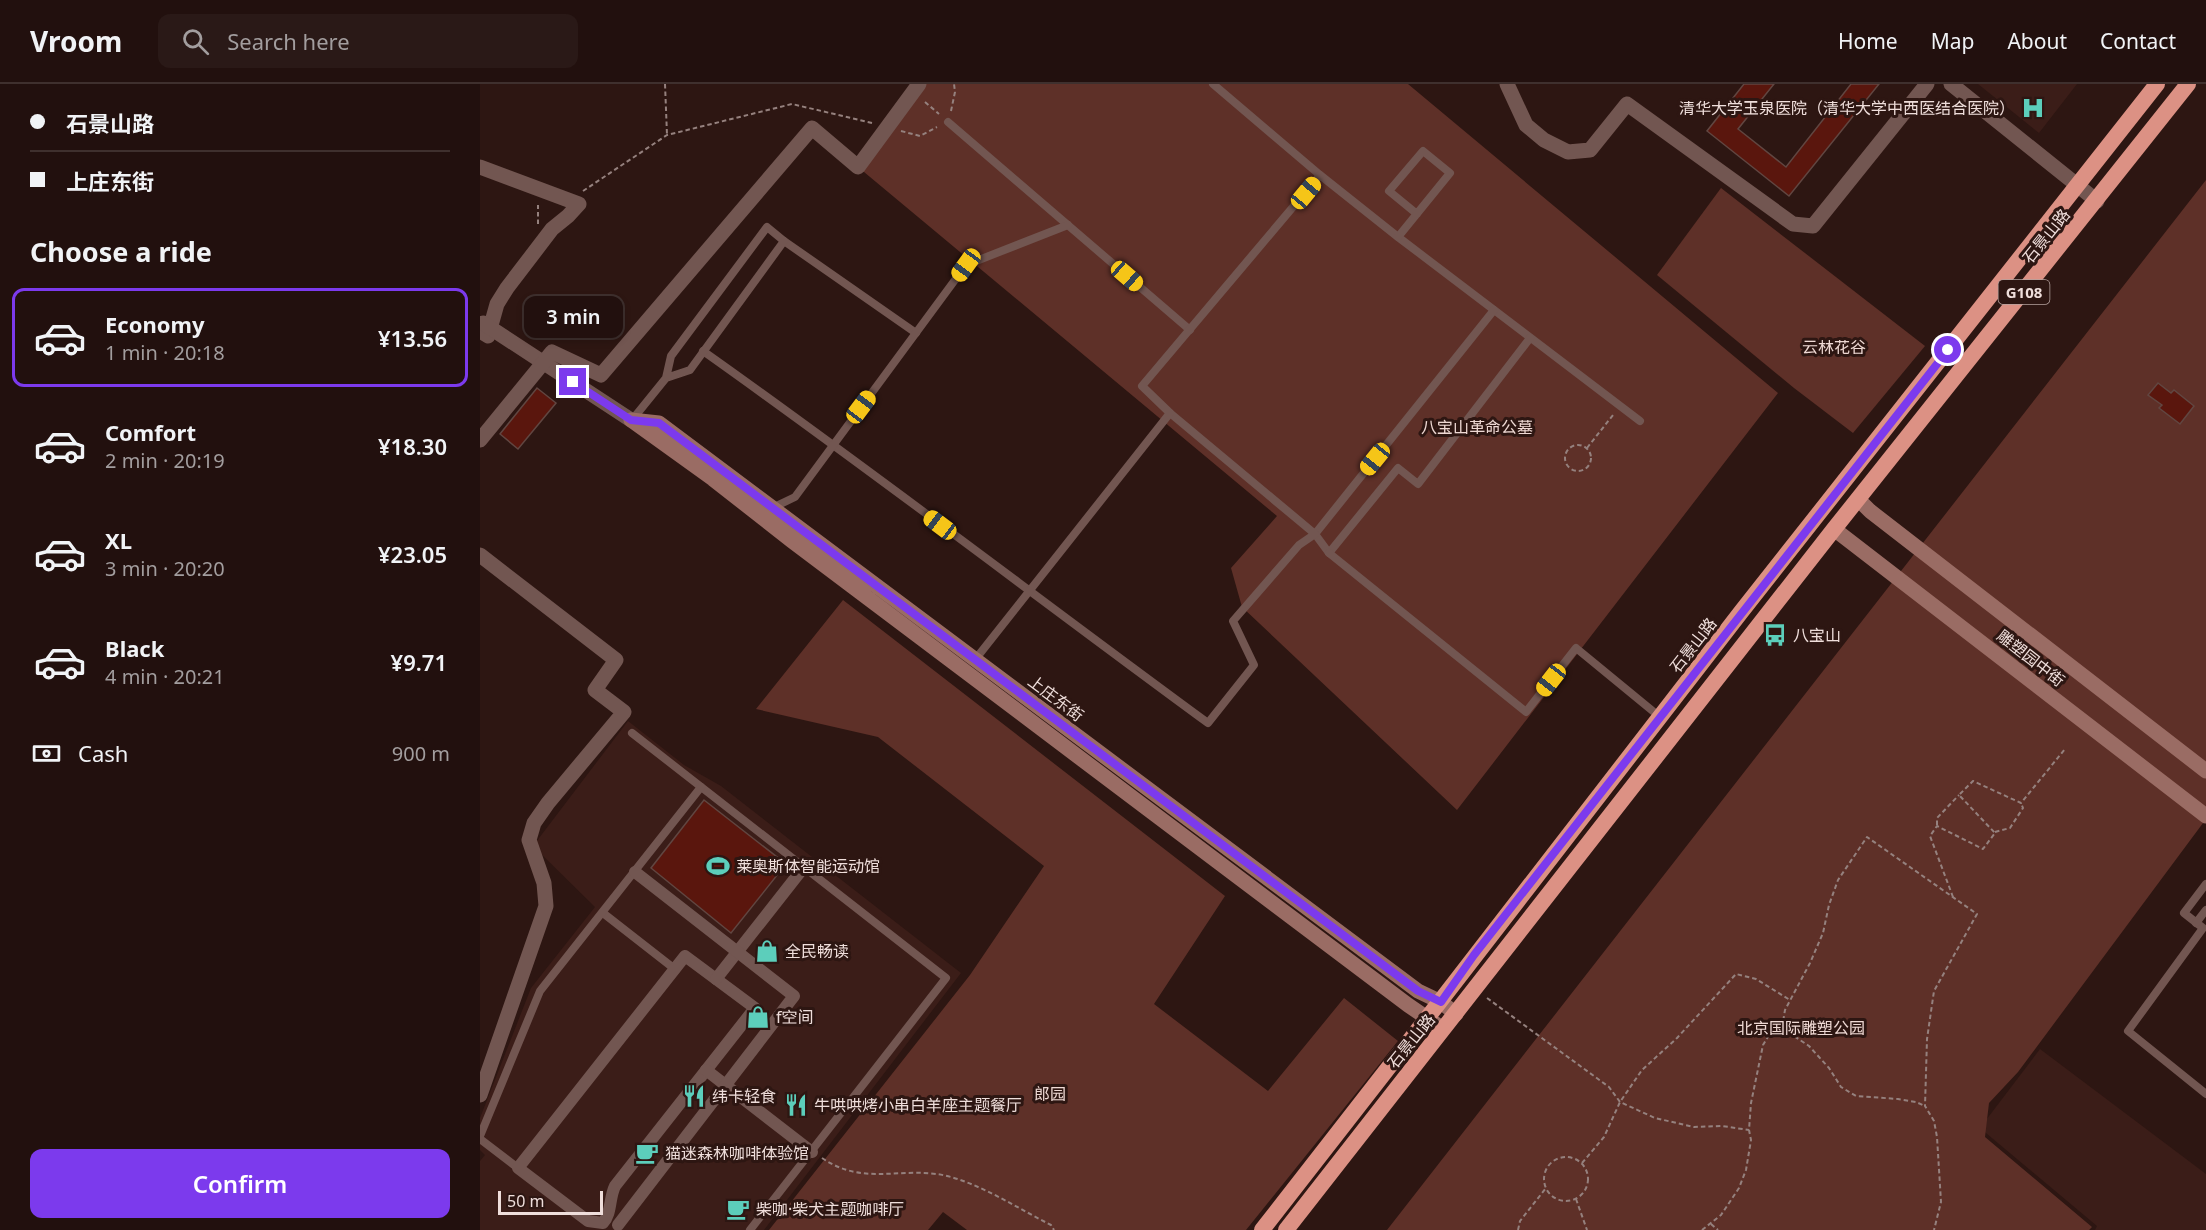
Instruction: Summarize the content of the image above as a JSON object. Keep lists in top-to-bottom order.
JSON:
{
  "streets": {
    "highway": ["石景山路", "G108"],
    "main road": ["雕塑园中街", "上庄东街"]
  },
  "crossings": [
    ["石景山路", "雕塑园中街"],
    ["石景山路", "上庄东街"]
  ],
  "parks": [
    "云林花谷",
    "八宝山革命公墓",
    "北京国际雕塑公园",
    "郎园"
  ],
  "places": {
    "hospital": ["清华大学玉泉医院（清华大学中西医结合医院）"],
    "bus stop": ["八宝山"],
    "sports": ["莱奥斯体智能运动馆"],
    "shop": ["全民畅读", "f空间"],
    "restaurant": ["纬卡轻食", "牛哄哄烤小串白羊座主题餐厅"],
    "cafe": ["猫迷森林咖啡体验馆", "柴咖·柴犬主题咖啡厅"]
  },
  "scale_bar": "50 m",
  "page": {
    "header": "Vroom",
    "search": "Search here",
    "nav": [
      "Home",
      "Map",
      "About",
      "Contact"
    ],
    "banner": ["石景山路", "上庄东街"],
    "heading": "Choose a ride",
    "list": [
      {
        "name": "Economy",
        "note": "1 min · 20:18",
        "value": "¥13.56"
      },
      {
        "name": "Comfort",
        "note": "2 min · 20:19",
        "value": "¥18.30"
      },
      {
        "name": "XL",
        "note": "3 min · 20:20",
        "value": "¥23.05"
      },
      {
        "name": "Black",
        "note": "4 min · 20:21",
        "value": "¥9.71"
      }
    ],
    "bubble": "3 min",
    "pay": ["Cash", "900 m"],
    "buttons": "Confirm",
    "scale": "50 m"
  }
}
